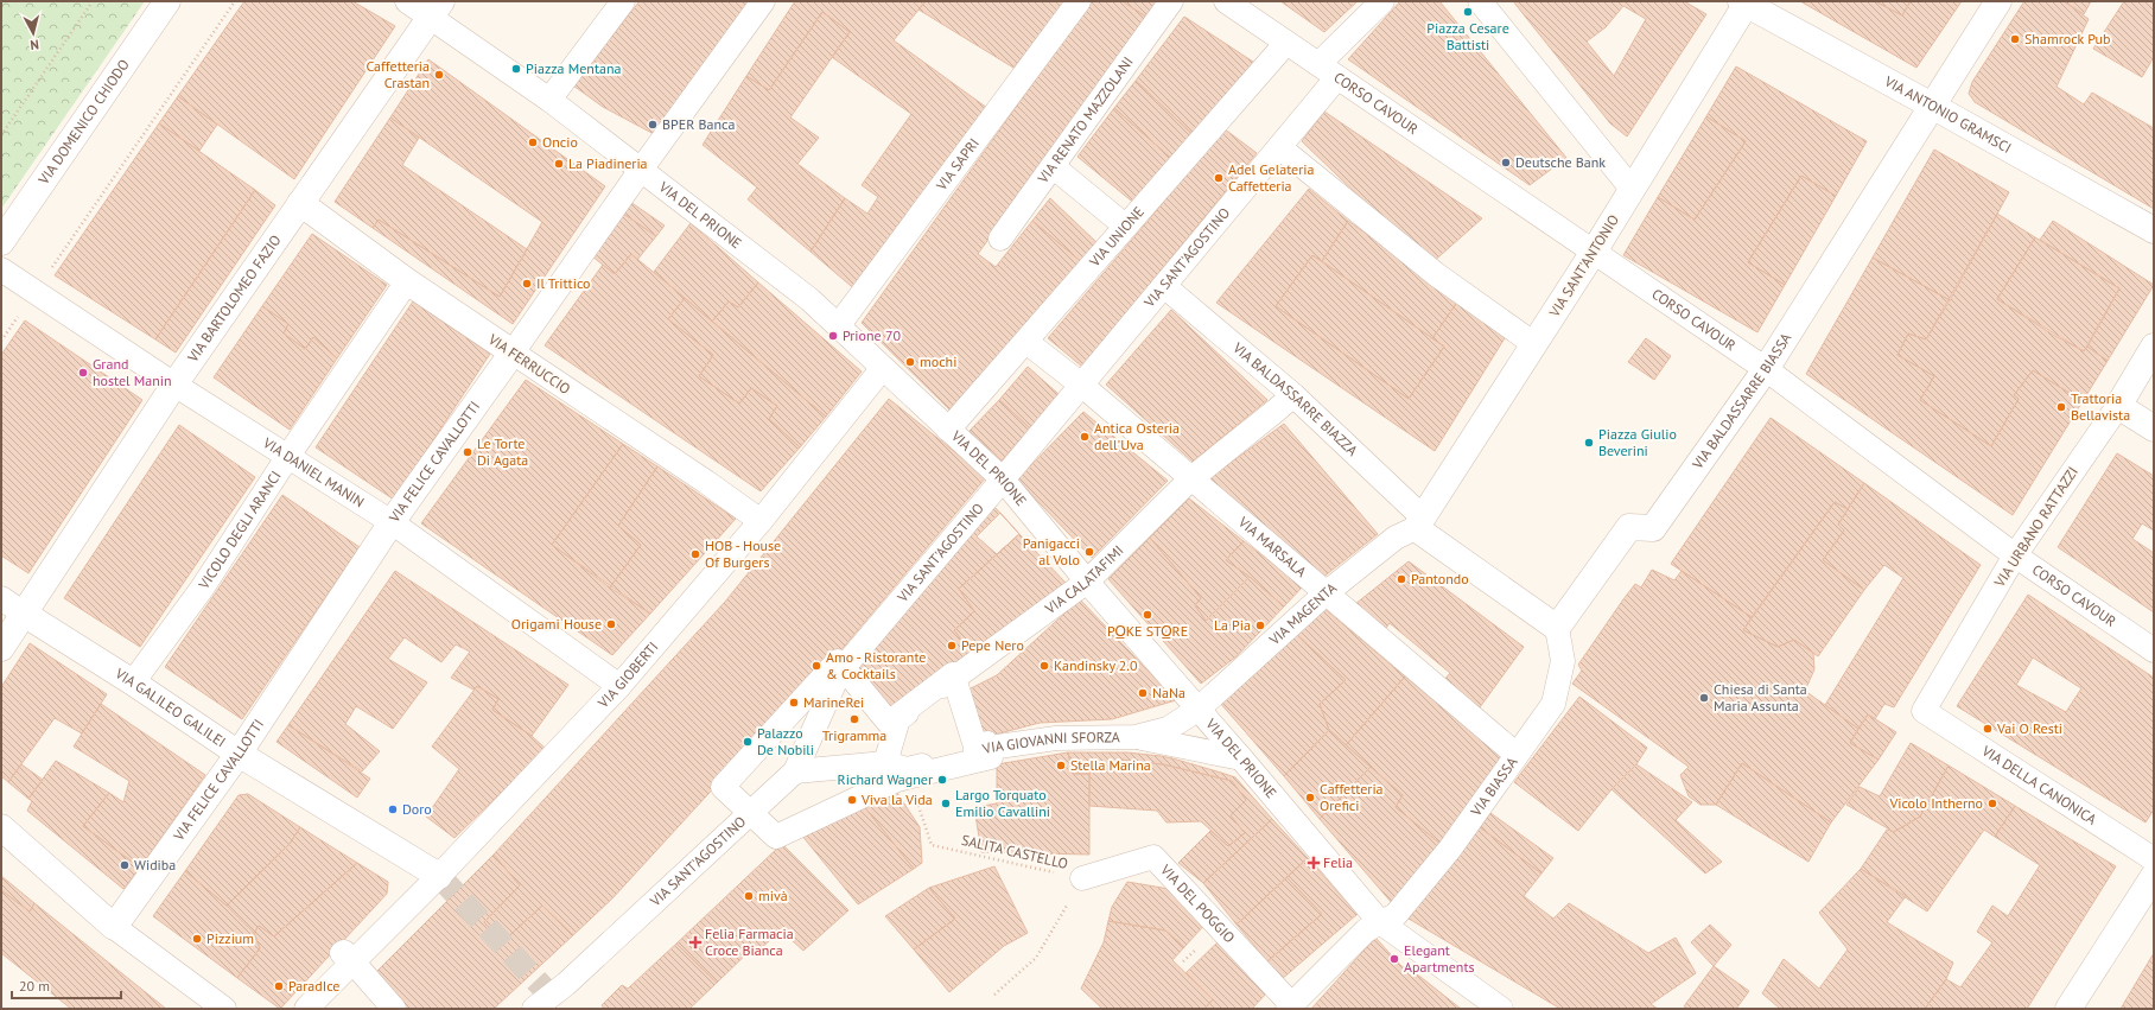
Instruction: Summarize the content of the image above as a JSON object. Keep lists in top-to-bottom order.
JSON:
{
  "streets": {
    "street": [
      "CORSO CAVOUR",
      "VIA ANTONIO GRAMSCI",
      "VIA RENATO MAZZOLANI",
      "VIA DOMENICO CHIODO",
      "VIA SAPRI",
      "VIA DEL PRIONE",
      "VIA UNIONE",
      "VIA SANT'AGOSTINO",
      "VIA SANT'ANTONIO",
      "VIA BARTOLOMEO FAZIO",
      "VIA FERRUCCIO",
      "VIA BALDASSARRE BIAZZA",
      "VIA BALDASSARRE BIASSA",
      "VIA FELICE CAVALLOTTI",
      "VIA DANIEL MANIN",
      "VIA URBANO RATTAZZI",
      "VICOLO DEGLI ARANCI",
      "VIA MARSALA",
      "VIA CALATAFIMI",
      "VIA MAGENTA",
      "VIA GIOBERTI",
      "VIA GALILEO GALILEI",
      "VIA GIOVANNI SFORZA",
      "VIA DELLA CANONICA",
      "VIA BIASSA",
      "VIA DEL POGGIO"
    ],
    "path": ["SALITA CASTELLO"]
  },
  "crossings": [
    ["CORSO CAVOUR", "VIA UNIONE"],
    ["CORSO CAVOUR", "VIA SANT'AGOSTINO"],
    ["CORSO CAVOUR", "VIA SANT'ANTONIO"],
    ["CORSO CAVOUR", "VIA BALDASSARRE BIASSA"],
    ["CORSO CAVOUR", "VIA URBANO RATTAZZI"],
    ["VIA ANTONIO GRAMSCI", "VIA SANT'ANTONIO"],
    ["VIA ANTONIO GRAMSCI", "VIA BALDASSARRE BIASSA"],
    ["VIA SAPRI", "VIA DEL PRIONE"],
    ["VIA DEL PRIONE", "VIA UNIONE"],
    ["VIA DEL PRIONE", "VIA SANT'AGOSTINO"],
    ["VIA DEL PRIONE", "VIA BARTOLOMEO FAZIO"],
    ["VIA DEL PRIONE", "VIA FELICE CAVALLOTTI"],
    ["VIA DEL PRIONE", "VIA CALATAFIMI"],
    ["VIA DEL PRIONE", "VIA MAGENTA"],
    ["VIA DEL PRIONE", "VIA GIOBERTI"],
    ["VIA DEL PRIONE", "VIA GIOVANNI SFORZA"],
    ["VIA DEL PRIONE", "VIA BIASSA"],
    ["VIA UNIONE", "VIA MARSALA"],
    ["VIA SANT'AGOSTINO", "VIA BALDASSARRE BIAZZA"],
    ["VIA SANT'AGOSTINO", "VIA MARSALA"],
    ["VIA SANT'AGOSTINO", "VIA GIOVANNI SFORZA"],
    ["VIA SANT'ANTONIO", "VIA BALDASSARRE BIAZZA"],
    ["VIA SANT'ANTONIO", "VIA MAGENTA"],
    ["VIA BARTOLOMEO FAZIO", "VIA FERRUCCIO"],
    ["VIA BARTOLOMEO FAZIO", "VIA DANIEL MANIN"],
    ["VIA BARTOLOMEO FAZIO", "VIA GALILEO GALILEI"],
    ["VIA FERRUCCIO", "VIA FELICE CAVALLOTTI"],
    ["VIA FERRUCCIO", "VICOLO DEGLI ARANCI"],
    ["VIA FERRUCCIO", "VIA GIOBERTI"],
    ["VIA BALDASSARRE BIAZZA", "VIA CALATAFIMI"],
    ["VIA BALDASSARRE BIAZZA", "VIA MAGENTA"],
    ["VIA BALDASSARRE BIASSA", "VIA BIASSA"],
    ["VIA FELICE CAVALLOTTI", "VIA DANIEL MANIN"],
    ["VIA FELICE CAVALLOTTI", "VIA GALILEO GALILEI"],
    ["VIA DANIEL MANIN", "VICOLO DEGLI ARANCI"],
    ["VIA DANIEL MANIN", "VIA GIOBERTI"],
    ["VIA URBANO RATTAZZI", "VIA DELLA CANONICA"],
    ["VICOLO DEGLI ARANCI", "VIA GALILEO GALILEI"],
    ["VIA MARSALA", "VIA CALATAFIMI"],
    ["VIA MARSALA", "VIA MAGENTA"],
    ["VIA MARSALA", "VIA BIASSA"],
    ["VIA CALATAFIMI", "VIA GIOVANNI SFORZA"],
    ["VIA MAGENTA", "VIA GIOVANNI SFORZA"],
    ["VIA GIOBERTI", "VIA GALILEO GALILEI"],
    ["VIA BIASSA", "VIA DEL POGGIO"],
    ["SALITA CASTELLO", "VIA DEL POGGIO"]
  ],
  "places": {
    "other": [
      "Piazza Cesare Battisti",
      "Shamrock Pub",
      "Piazza Mentana",
      "Caffetteria Crastan",
      "BPER Banca",
      "Oncio",
      "Deutsche Bank",
      "La Piadineria",
      "Adel Gelateria Caffetteria",
      "Il Trittico",
      "Prione 70",
      "mochi",
      "Grand hostel Manin",
      "Trattoria Bellavista",
      "Antica Osteria dell'Uva",
      "Piazza Giulio Beverini",
      "Le Torte Di Agata",
      "Panigacci al Volo",
      "HOB - House Of Burgers",
      "Pantondo",
      "PO̲KE STO̲RE",
      "Origami House",
      "La Pia",
      "Pepe Nero",
      "Amo - Ristorante & Cocktails",
      "Kandinsky 2.0",
      "NaNa",
      "Chiesa di Santa Maria Assunta",
      "MarineRei",
      "Trigramma",
      "Vai O Resti",
      "Palazzo De Nobili",
      "Stella Marina",
      "Richard Wagner",
      "Caffetteria Orefici",
      "Viva la Vida",
      "Largo Torquato Emilio Cavallini",
      "Vicolo Intherno",
      "Doro",
      "Widiba",
      "mivà",
      "Pizzium",
      "Elegant Apartments",
      "ParadIce"
    ],
    "health": ["Felia", "Felia Farmacia Croce Bianca"]
  },
  "scale_bar": "20 m",
  "north": "bottom"
}
